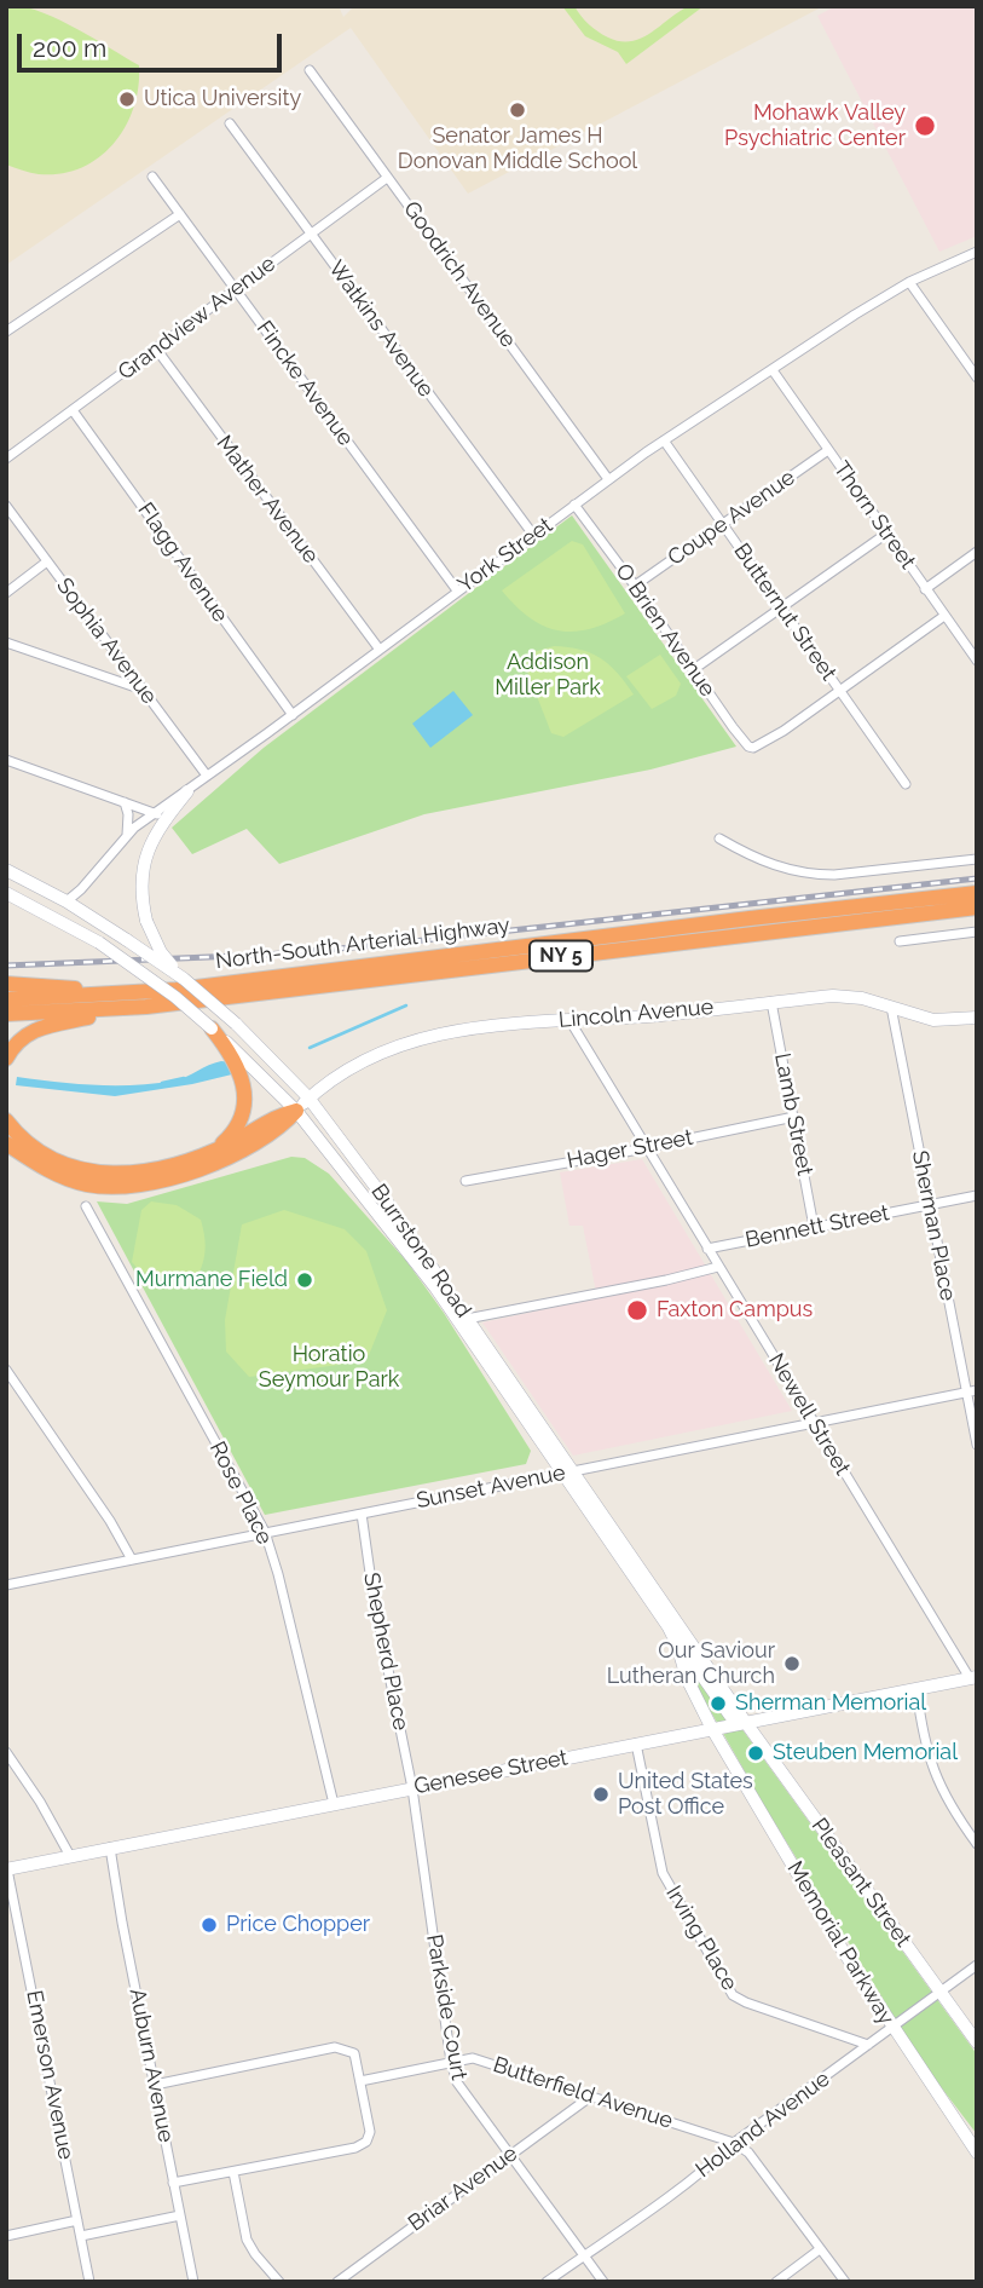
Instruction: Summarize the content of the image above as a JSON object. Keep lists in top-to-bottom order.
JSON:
{
  "streets": {
    "highway": ["North-South Arterial Highway", "NY 5"],
    "street": [
      "Goodrich Avenue",
      "Grandview Avenue",
      "Watkins Avenue",
      "Fincke Avenue",
      "Mather Avenue",
      "Thorn Street",
      "Coupe Avenue",
      "York Street",
      "Flagg Avenue",
      "Butternut Street",
      "O Brien Avenue",
      "Sophia Avenue",
      "Lincoln Avenue",
      "Lamb Street",
      "Hager Street",
      "Sherman Place",
      "Bennett Street",
      "Burrstone Road",
      "Newell Street",
      "Sunset Avenue",
      "Rose Place",
      "Shepherd Place",
      "Genesee Street",
      "Pleasant Street",
      "Irving Place",
      "Memorial Parkway",
      "Parkside Court",
      "Auburn Avenue",
      "Emerson Avenue",
      "Butterfield Avenue",
      "Holland Avenue",
      "Briar Avenue"
    ]
  },
  "crossings": [
    ["Goodrich Avenue", "Grandview Avenue"],
    ["Goodrich Avenue", "York Street"],
    ["Grandview Avenue", "Watkins Avenue"],
    ["Grandview Avenue", "Fincke Avenue"],
    ["Grandview Avenue", "Mather Avenue"],
    ["Grandview Avenue", "Flagg Avenue"],
    ["Watkins Avenue", "York Street"],
    ["Fincke Avenue", "York Street"],
    ["Mather Avenue", "York Street"],
    ["Thorn Street", "Coupe Avenue"],
    ["Thorn Street", "York Street"],
    ["Coupe Avenue", "Butternut Street"],
    ["Coupe Avenue", "O Brien Avenue"],
    ["York Street", "Flagg Avenue"],
    ["York Street", "Butternut Street"],
    ["York Street", "O Brien Avenue"],
    ["York Street", "Sophia Avenue"],
    ["Butternut Street", "O Brien Avenue"],
    ["Lincoln Avenue", "Lamb Street"],
    ["Lincoln Avenue", "Sherman Place"],
    ["Lincoln Avenue", "Burrstone Road"],
    ["Lincoln Avenue", "Newell Street"],
    ["Lamb Street", "Hager Street"],
    ["Lamb Street", "Bennett Street"],
    ["Hager Street", "Newell Street"],
    ["Sherman Place", "Bennett Street"],
    ["Sherman Place", "Sunset Avenue"],
    ["Bennett Street", "Newell Street"],
    ["Burrstone Road", "Sunset Avenue"],
    ["Burrstone Road", "Genesee Street"],
    ["Burrstone Road", "Pleasant Street"],
    ["Burrstone Road", "Memorial Parkway"],
    ["Newell Street", "Sunset Avenue"],
    ["Newell Street", "Genesee Street"],
    ["Sunset Avenue", "Rose Place"],
    ["Sunset Avenue", "Shepherd Place"],
    ["Rose Place", "Genesee Street"],
    ["Shepherd Place", "Genesee Street"],
    ["Shepherd Place", "Parkside Court"],
    ["Genesee Street", "Pleasant Street"],
    ["Genesee Street", "Irving Place"],
    ["Genesee Street", "Memorial Parkway"],
    ["Genesee Street", "Parkside Court"],
    ["Genesee Street", "Auburn Avenue"],
    ["Genesee Street", "Emerson Avenue"],
    ["Pleasant Street", "Holland Avenue"],
    ["Irving Place", "Holland Avenue"],
    ["Memorial Parkway", "Holland Avenue"],
    ["Parkside Court", "Butterfield Avenue"],
    ["Parkside Court", "Holland Avenue"],
    ["Parkside Court", "Briar Avenue"],
    ["Butterfield Avenue", "Holland Avenue"],
    ["Butterfield Avenue", "Briar Avenue"]
  ],
  "parks": ["Addison Miller Park", "Horatio Seymour Park"],
  "places": [
    "Utica University",
    "Senator James H Donovan Middle School",
    "Mohawk Valley Psychiatric Center",
    "Murmane Field",
    "Faxton Campus",
    "Our Saviour Lutheran Church",
    "Sherman Memorial",
    "Steuben Memorial",
    "United States Post Office",
    "Price Chopper"
  ],
  "scale_bar": "200 m"
}
